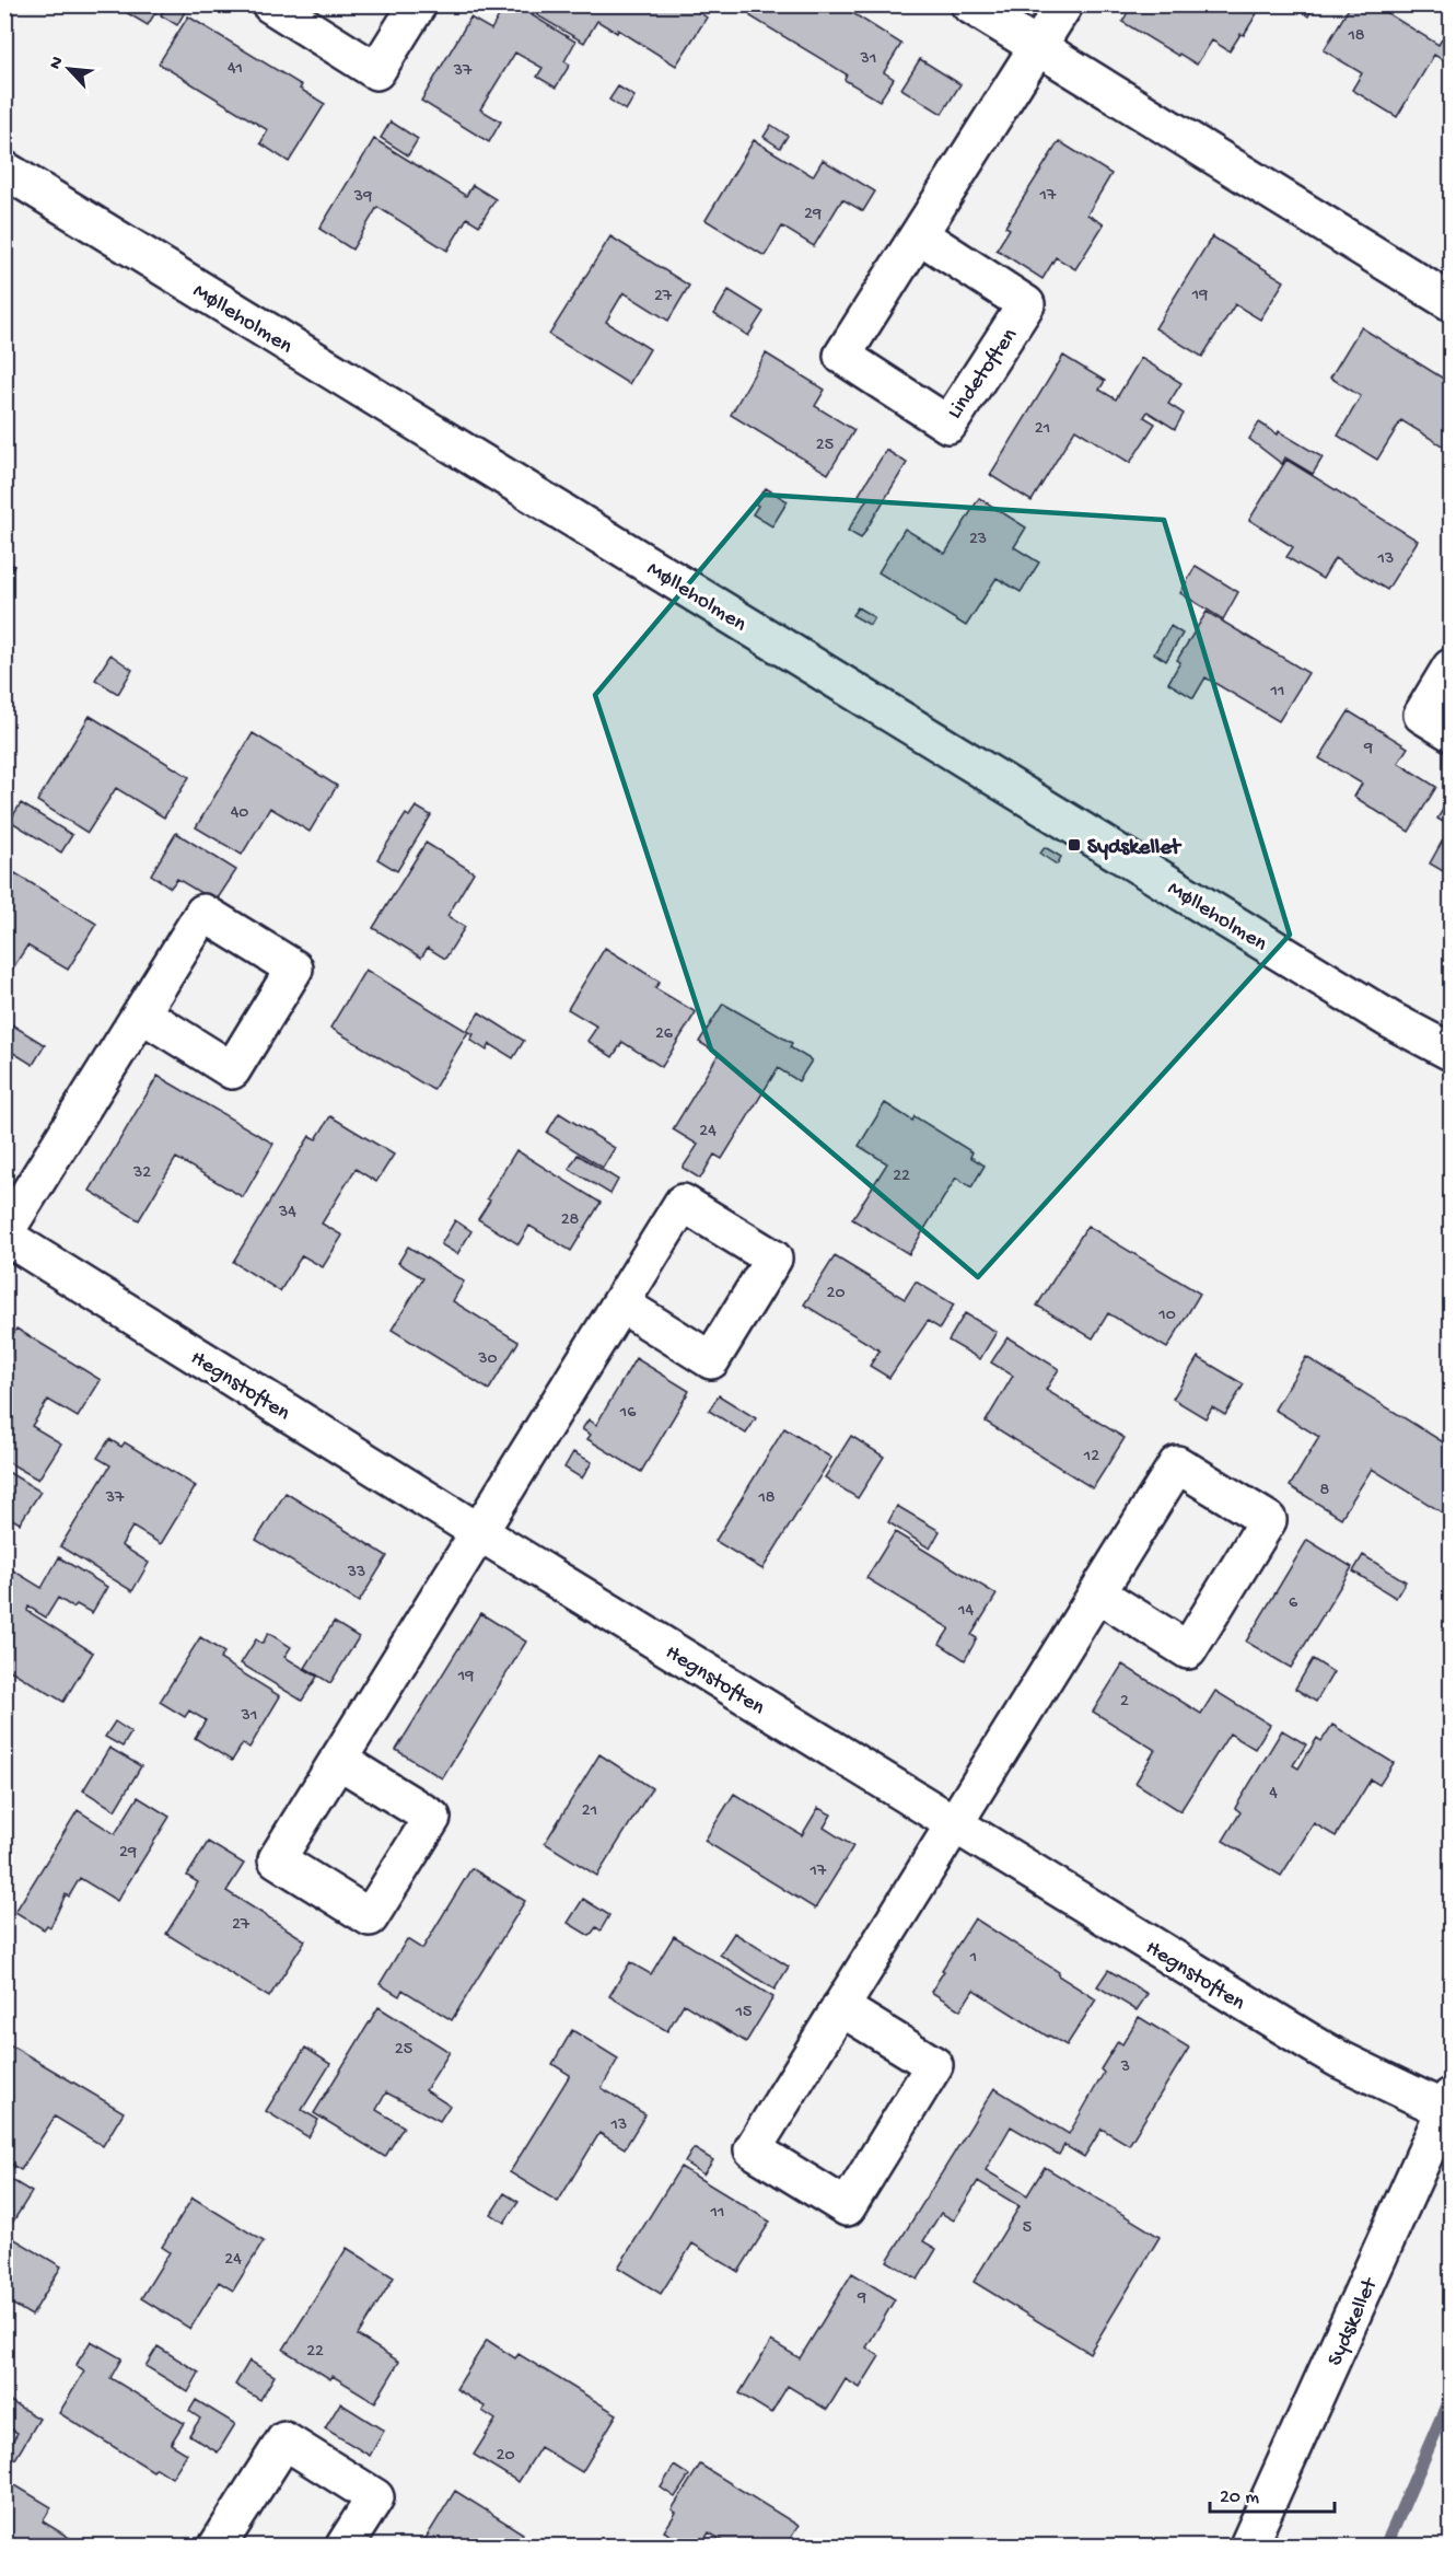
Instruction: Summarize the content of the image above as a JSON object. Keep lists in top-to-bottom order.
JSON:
{
  "streets": {
    "street": [
      "Mølleholmen",
      "Lindetoften",
      "Hegnstoften",
      "Sydskellet"
    ]
  },
  "crossings": [
    ["Hegnstoften", "Sydskellet"]
  ],
  "places": {
    "transit": ["Sydskellet"]
  },
  "house_numbers": [
    "18",
    "31",
    "41",
    "37",
    "17",
    "39",
    "29",
    "19",
    "27",
    "21",
    "25",
    "23",
    "13",
    "11",
    "9",
    "40",
    "26",
    "24",
    "32",
    "22",
    "34",
    "28",
    "20",
    "10",
    "30",
    "16",
    "12",
    "8",
    "37",
    "18",
    "33",
    "6",
    "14",
    "19",
    "2",
    "31",
    "4",
    "21",
    "29",
    "17",
    "27",
    "1",
    "15",
    "25",
    "3",
    "13",
    "11",
    "5",
    "24",
    "9",
    "22",
    "20"
  ],
  "scale_bar": "20 m",
  "north": "top left"
}
